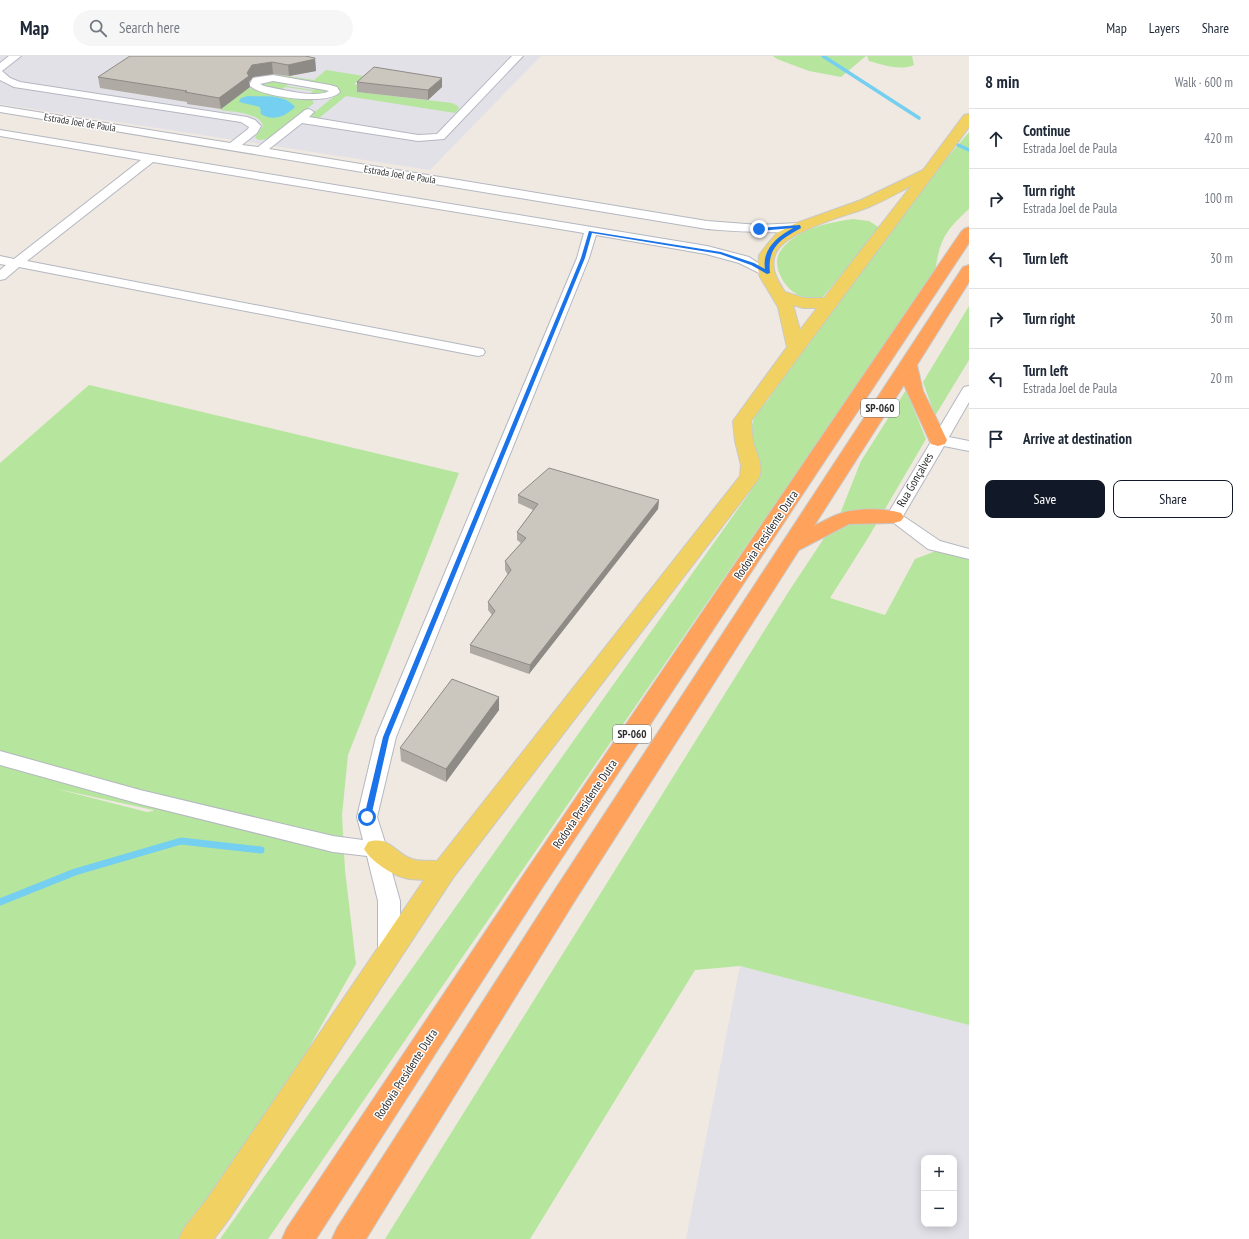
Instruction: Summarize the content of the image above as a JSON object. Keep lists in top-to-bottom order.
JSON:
{
  "streets": {
    "highway": ["SP-060", "Rodovia Presidente Dutra"],
    "street": ["Estrada Joel de Paula", "Rua Gonçalves"]
  },
  "page": {
    "header": "Map",
    "search": "Search here",
    "nav": ["Map", "Layers", "Share"],
    "heading": ["8 min", "Walk · 600 m"],
    "list": [
      ["Continue", "Estrada Joel de Paula", "420 m"],
      ["Turn right", "Estrada Joel de Paula", "100 m"],
      ["Turn left", "30 m"],
      ["Turn right", "30 m"],
      ["Turn left", "Estrada Joel de Paula", "20 m"],
      "Arrive at destination"
    ],
    "buttons": ["Save", "Share"],
    "map_buttons": ["+", "−"]
  }
}
